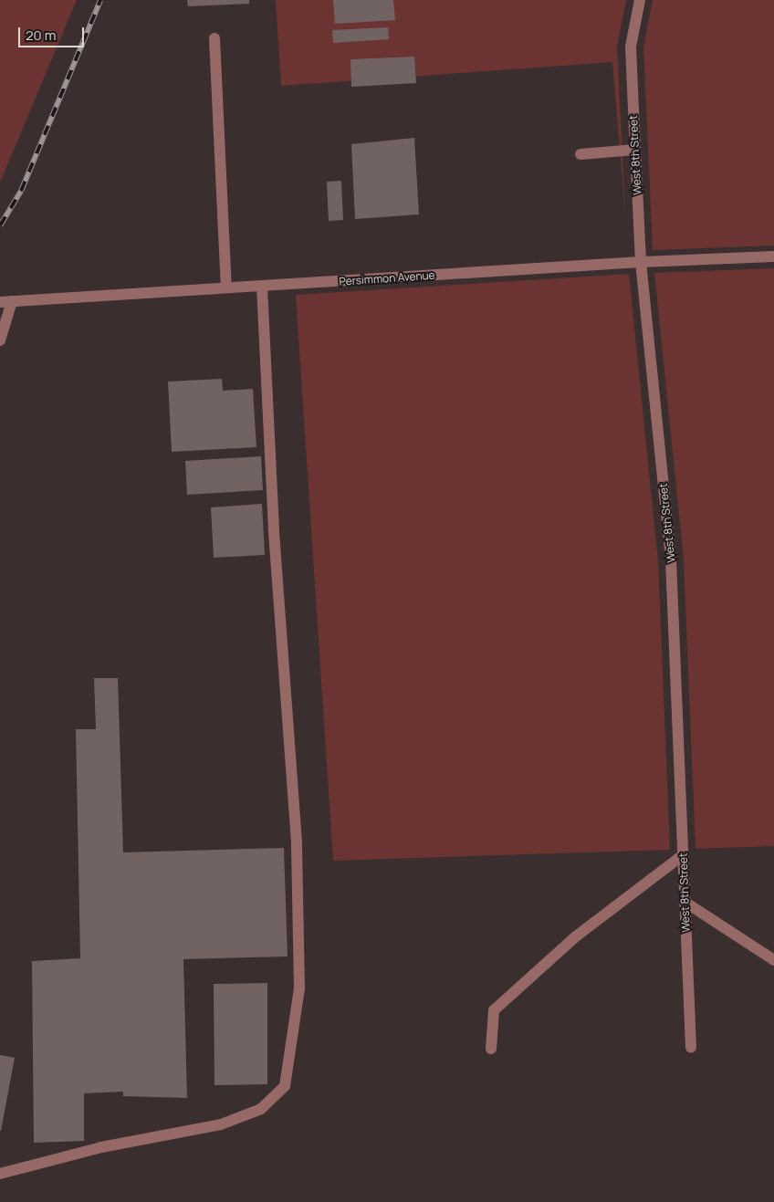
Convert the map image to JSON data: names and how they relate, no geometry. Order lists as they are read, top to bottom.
{
  "streets": {
    "street": ["West 8th Street", "Persimmon Avenue"]
  },
  "crossings": [
    ["West 8th Street", "Persimmon Avenue"]
  ],
  "scale_bar": "20 m"
}
